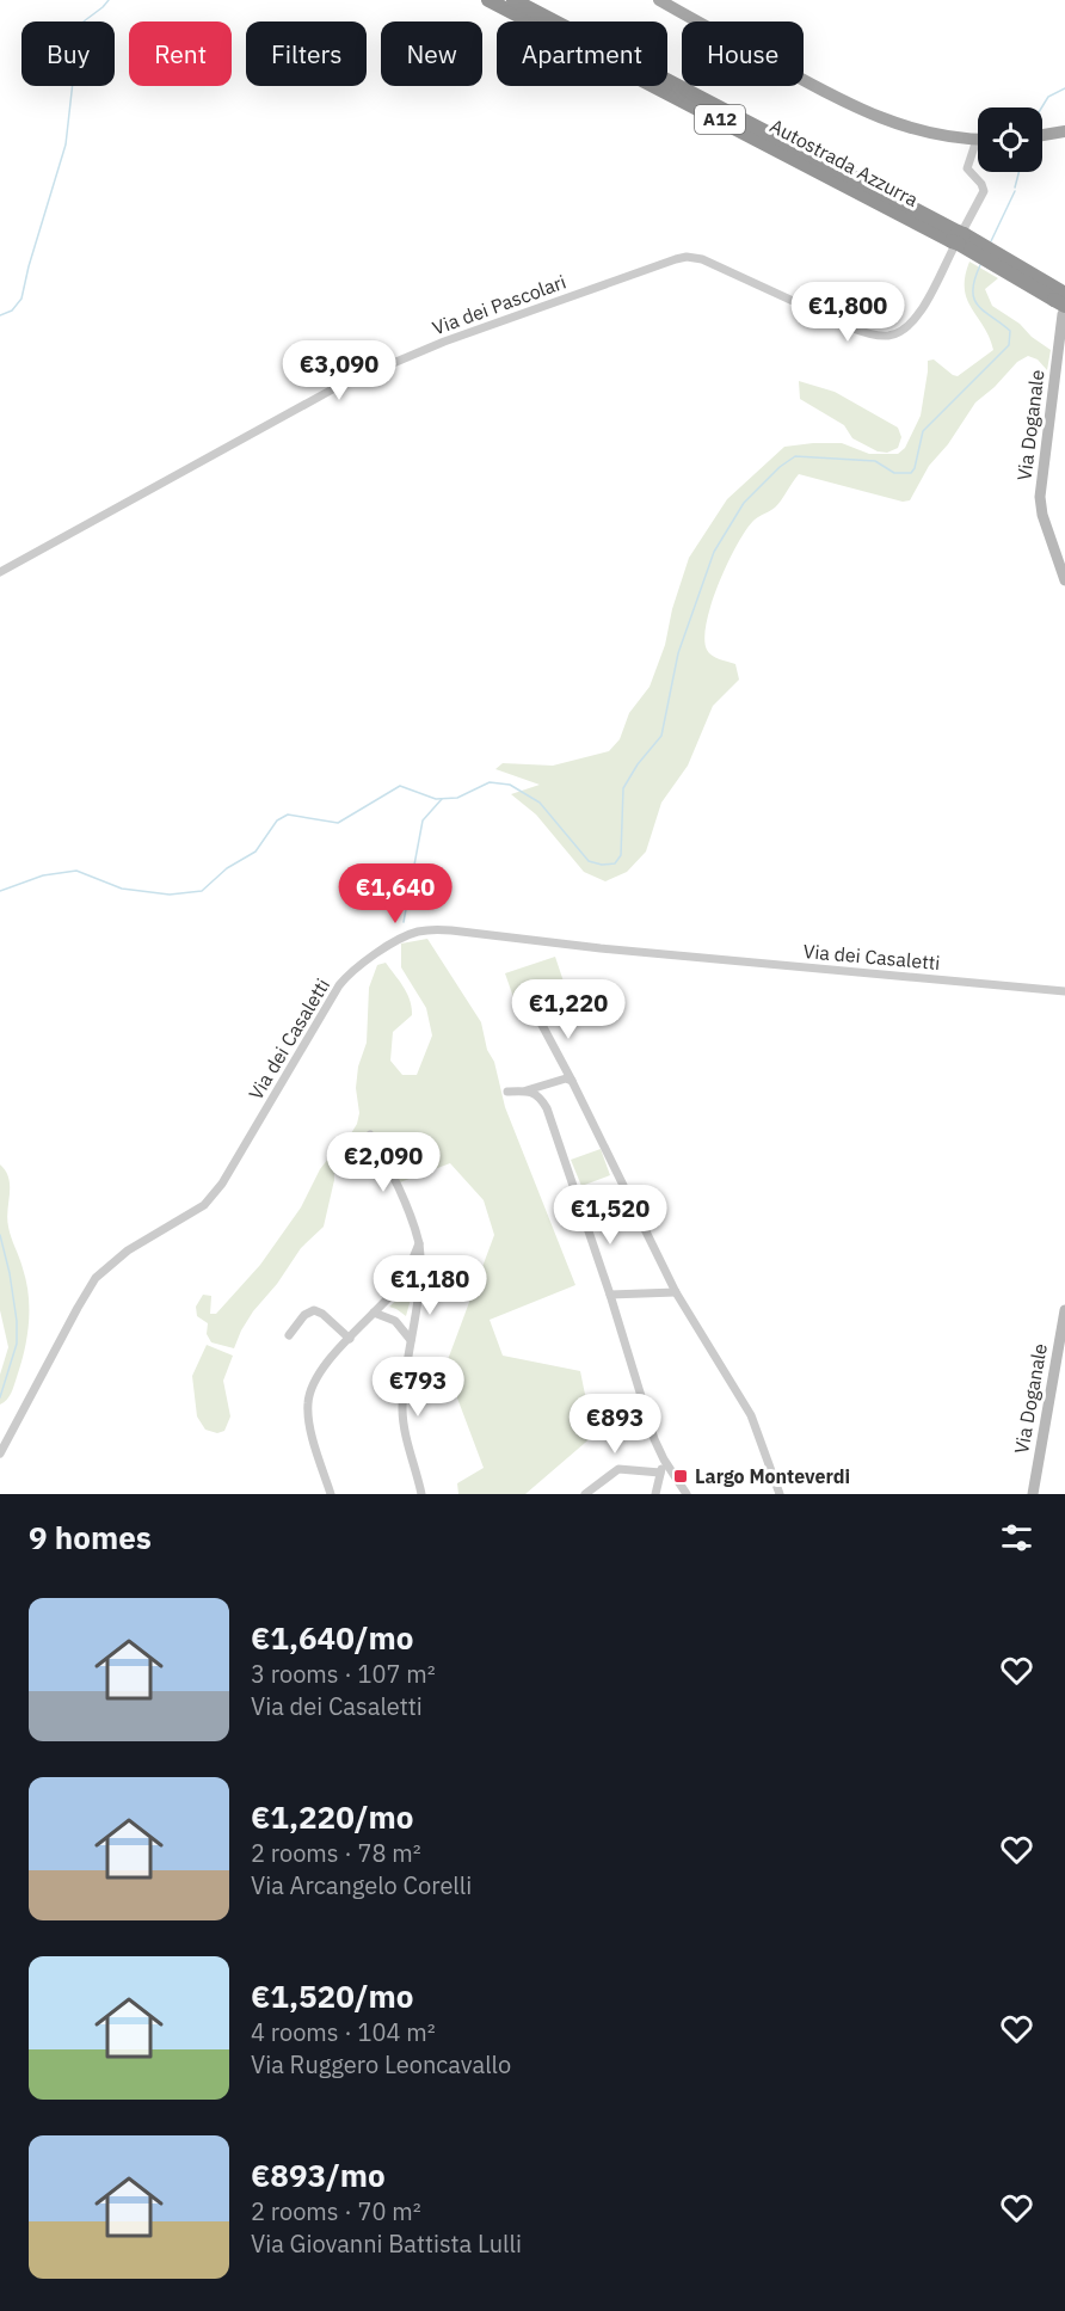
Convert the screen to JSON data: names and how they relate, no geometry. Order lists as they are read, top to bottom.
{
  "streets": {
    "highway": ["A12", "Autostrada Azzurra"],
    "main road": ["Via Doganale"],
    "street": ["Via dei Pascolari", "Via dei Casaletti"]
  },
  "crossings": [
    ["Autostrada Azzurra", "Via dei Pascolari"],
    ["Autostrada Azzurra", "Via Doganale"]
  ],
  "places": {
    "transit": ["Largo Monteverdi"]
  },
  "page": {
    "chip": [
      "Buy",
      "Rent",
      "Filters",
      "New",
      "Apartment",
      "House"
    ],
    "price": [
      "€1,800",
      "€3,090",
      "€1,640",
      "€1,220",
      "€2,090",
      "€1,520",
      "€1,180",
      "€793",
      "€893"
    ],
    "heading": "9 homes",
    "list": [
      {
        "name": "€1,640/mo",
        "note": "3 rooms · 107 m² · Via dei Casaletti"
      },
      {
        "name": "€1,220/mo",
        "note": "2 rooms · 78 m² · Via Arcangelo Corelli"
      },
      {
        "name": "€1,520/mo",
        "note": "4 rooms · 104 m² · Via Ruggero Leoncavallo"
      },
      {
        "name": "€893/mo",
        "note": "2 rooms · 70 m² · Via Giovanni Battista Lulli"
      }
    ]
  }
}
